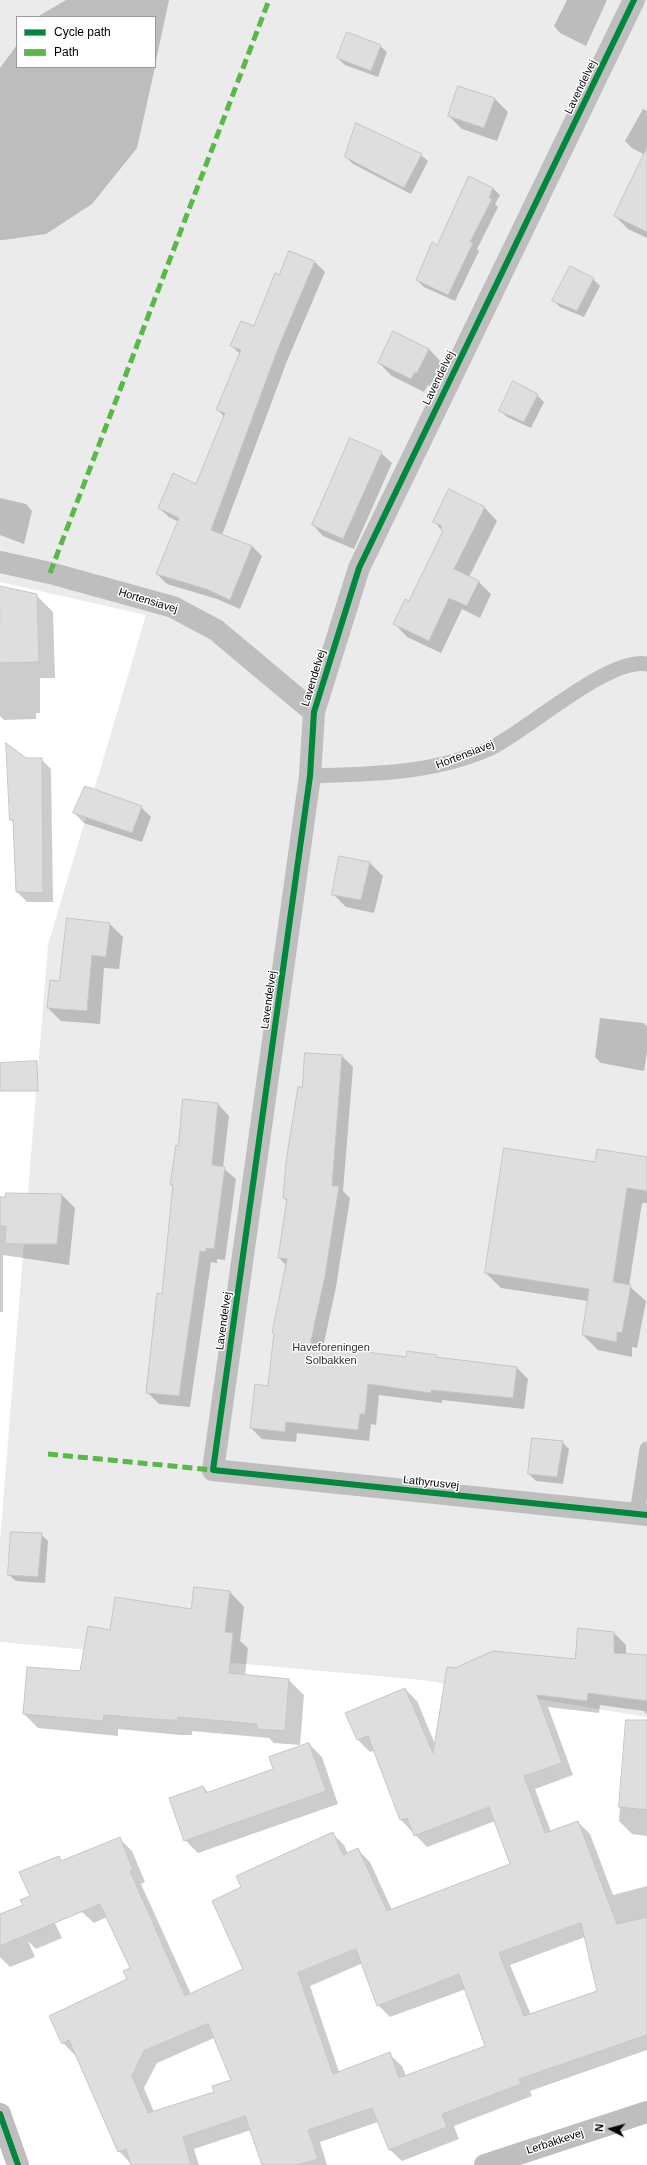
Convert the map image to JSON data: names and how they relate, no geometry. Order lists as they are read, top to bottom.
{
  "streets": {
    "street": [
      "Lavendelvej",
      "Hortensiavej",
      "Lathyrusvej",
      "Lerbakkevej"
    ]
  },
  "crossings": [
    ["Lavendelvej", "Hortensiavej"],
    ["Lavendelvej", "Lathyrusvej"]
  ],
  "parks": ["Haveforeningen Solbakken"],
  "legend": ["Cycle path", "Path"],
  "north": "left"
}
